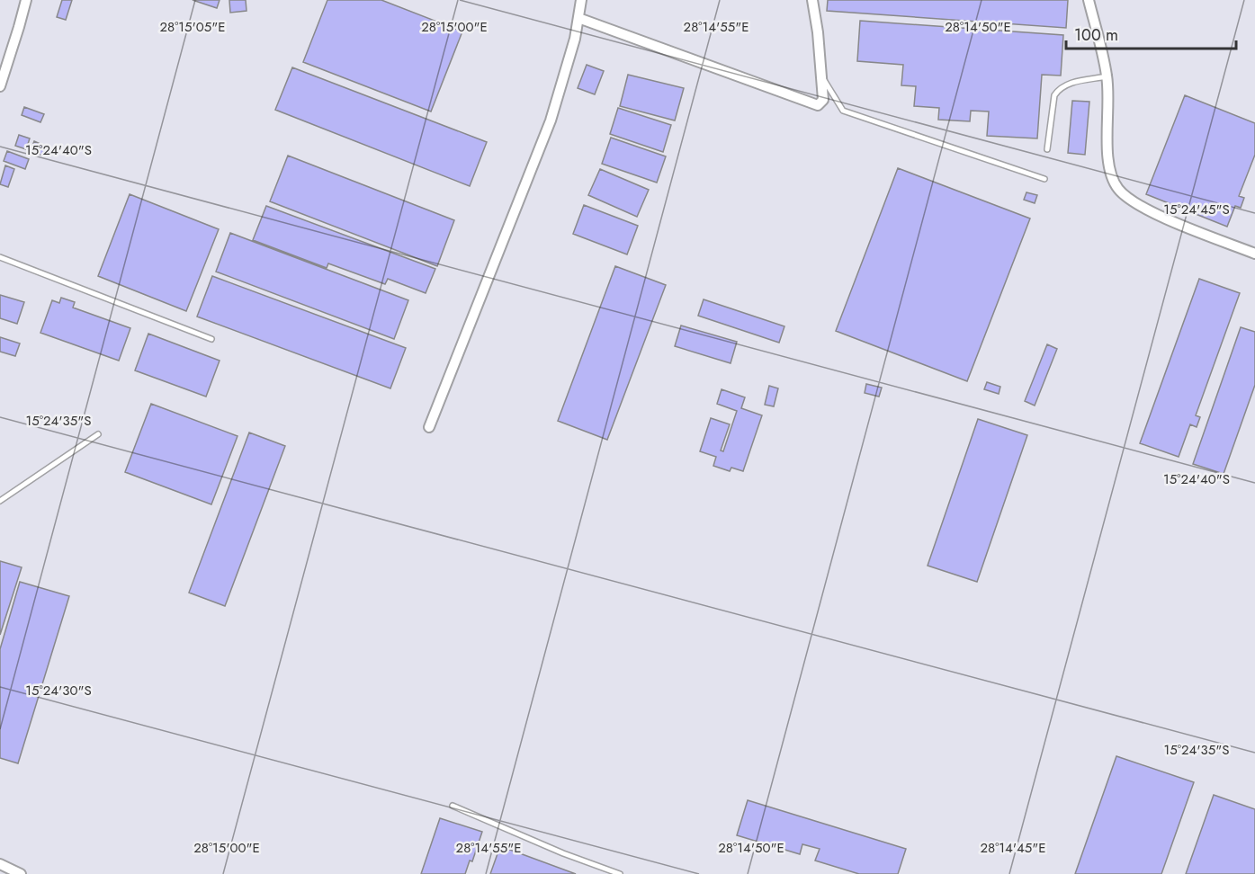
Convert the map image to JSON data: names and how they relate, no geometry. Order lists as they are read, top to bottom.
{
  "scale_bar": "100 m",
  "coordinates": [
    "28°15'00\"E",
    "28°14'55\"E",
    "28°14'50\"E",
    "28°15'05\"E",
    "15°24'40\"S",
    "15°24'45\"S",
    "15°24'35\"S",
    "15°24'30\"S",
    "28°14'45\"E"
  ]
}
